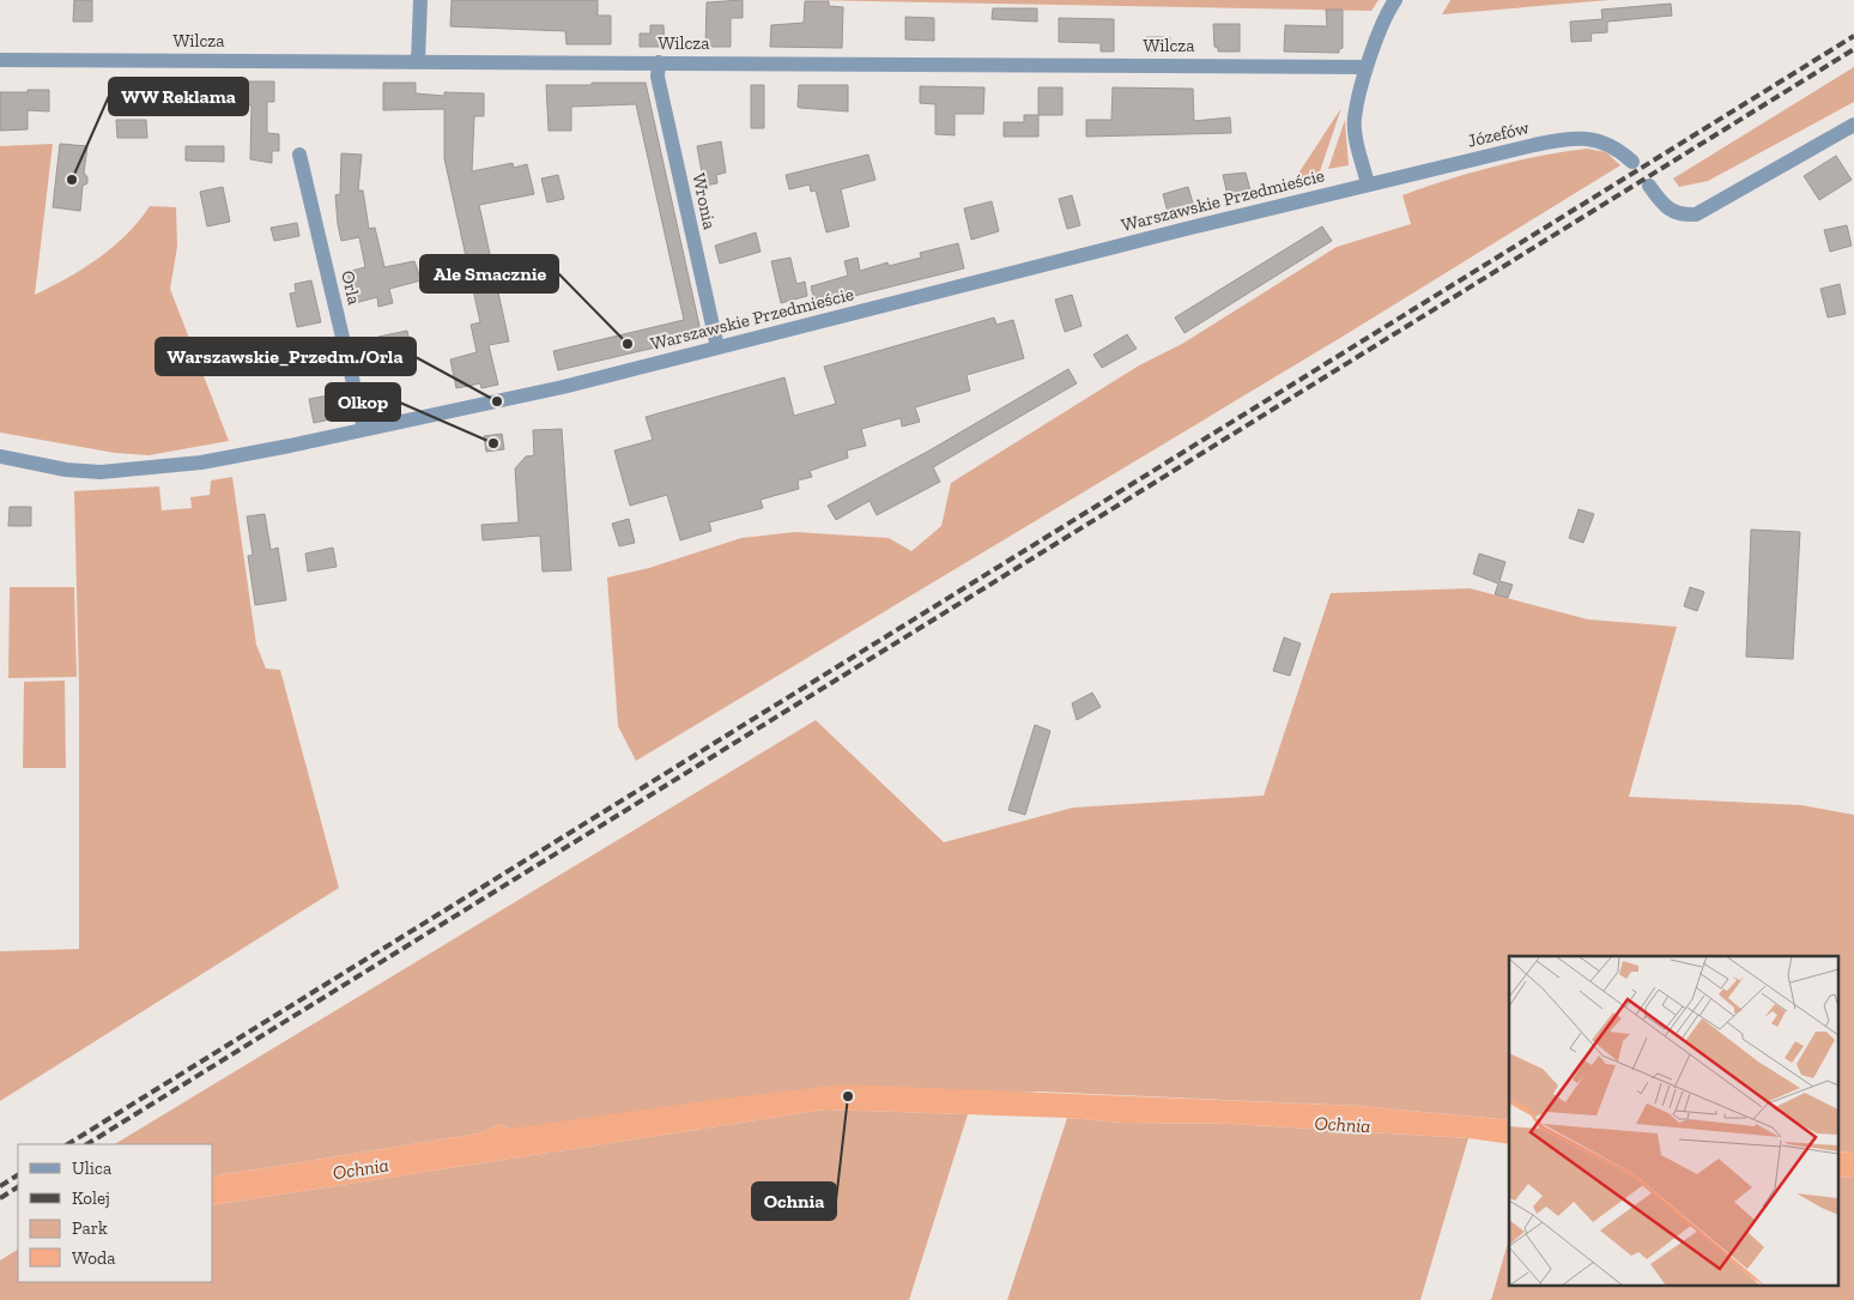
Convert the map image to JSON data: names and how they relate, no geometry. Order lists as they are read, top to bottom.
{
  "streets": {
    "street": [
      "Wilcza",
      "Józefów",
      "Warszawskie Przedmieście",
      "Wronia",
      "Orla"
    ]
  },
  "crossings": [
    ["Wilcza", "Wronia"],
    ["Józefów", "Warszawskie Przedmieście"],
    ["Warszawskie Przedmieście", "Wronia"],
    ["Warszawskie Przedmieście", "Orla"]
  ],
  "water": ["Ochnia"],
  "places": [
    "WW Reklama",
    "Ale Smacznie",
    "Warszawskie_Przedm./Orla",
    "Olkop",
    "Ochnia"
  ],
  "legend": [
    "Ulica",
    "Kolej",
    "Park",
    "Woda"
  ]
}
